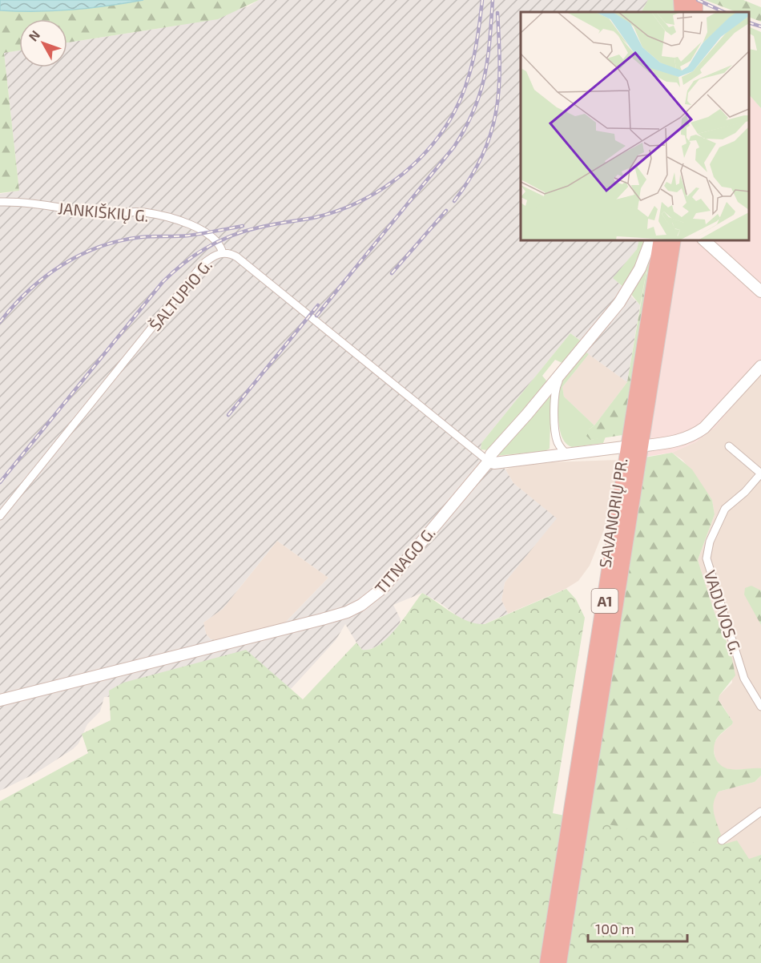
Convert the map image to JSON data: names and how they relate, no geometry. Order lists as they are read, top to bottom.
{
  "streets": {
    "highway": ["SAVANORIŲ PR.", "A1"],
    "street": [
      "JANKIŠKIŲ G.",
      "ŠALTUPIO G.",
      "TITNAGO G.",
      "VADUVOS G."
    ]
  },
  "crossings": [
    ["JANKIŠKIŲ G.", "ŠALTUPIO G."],
    ["ŠALTUPIO G.", "TITNAGO G."]
  ],
  "scale_bar": "100 m",
  "north": "top left"
}
